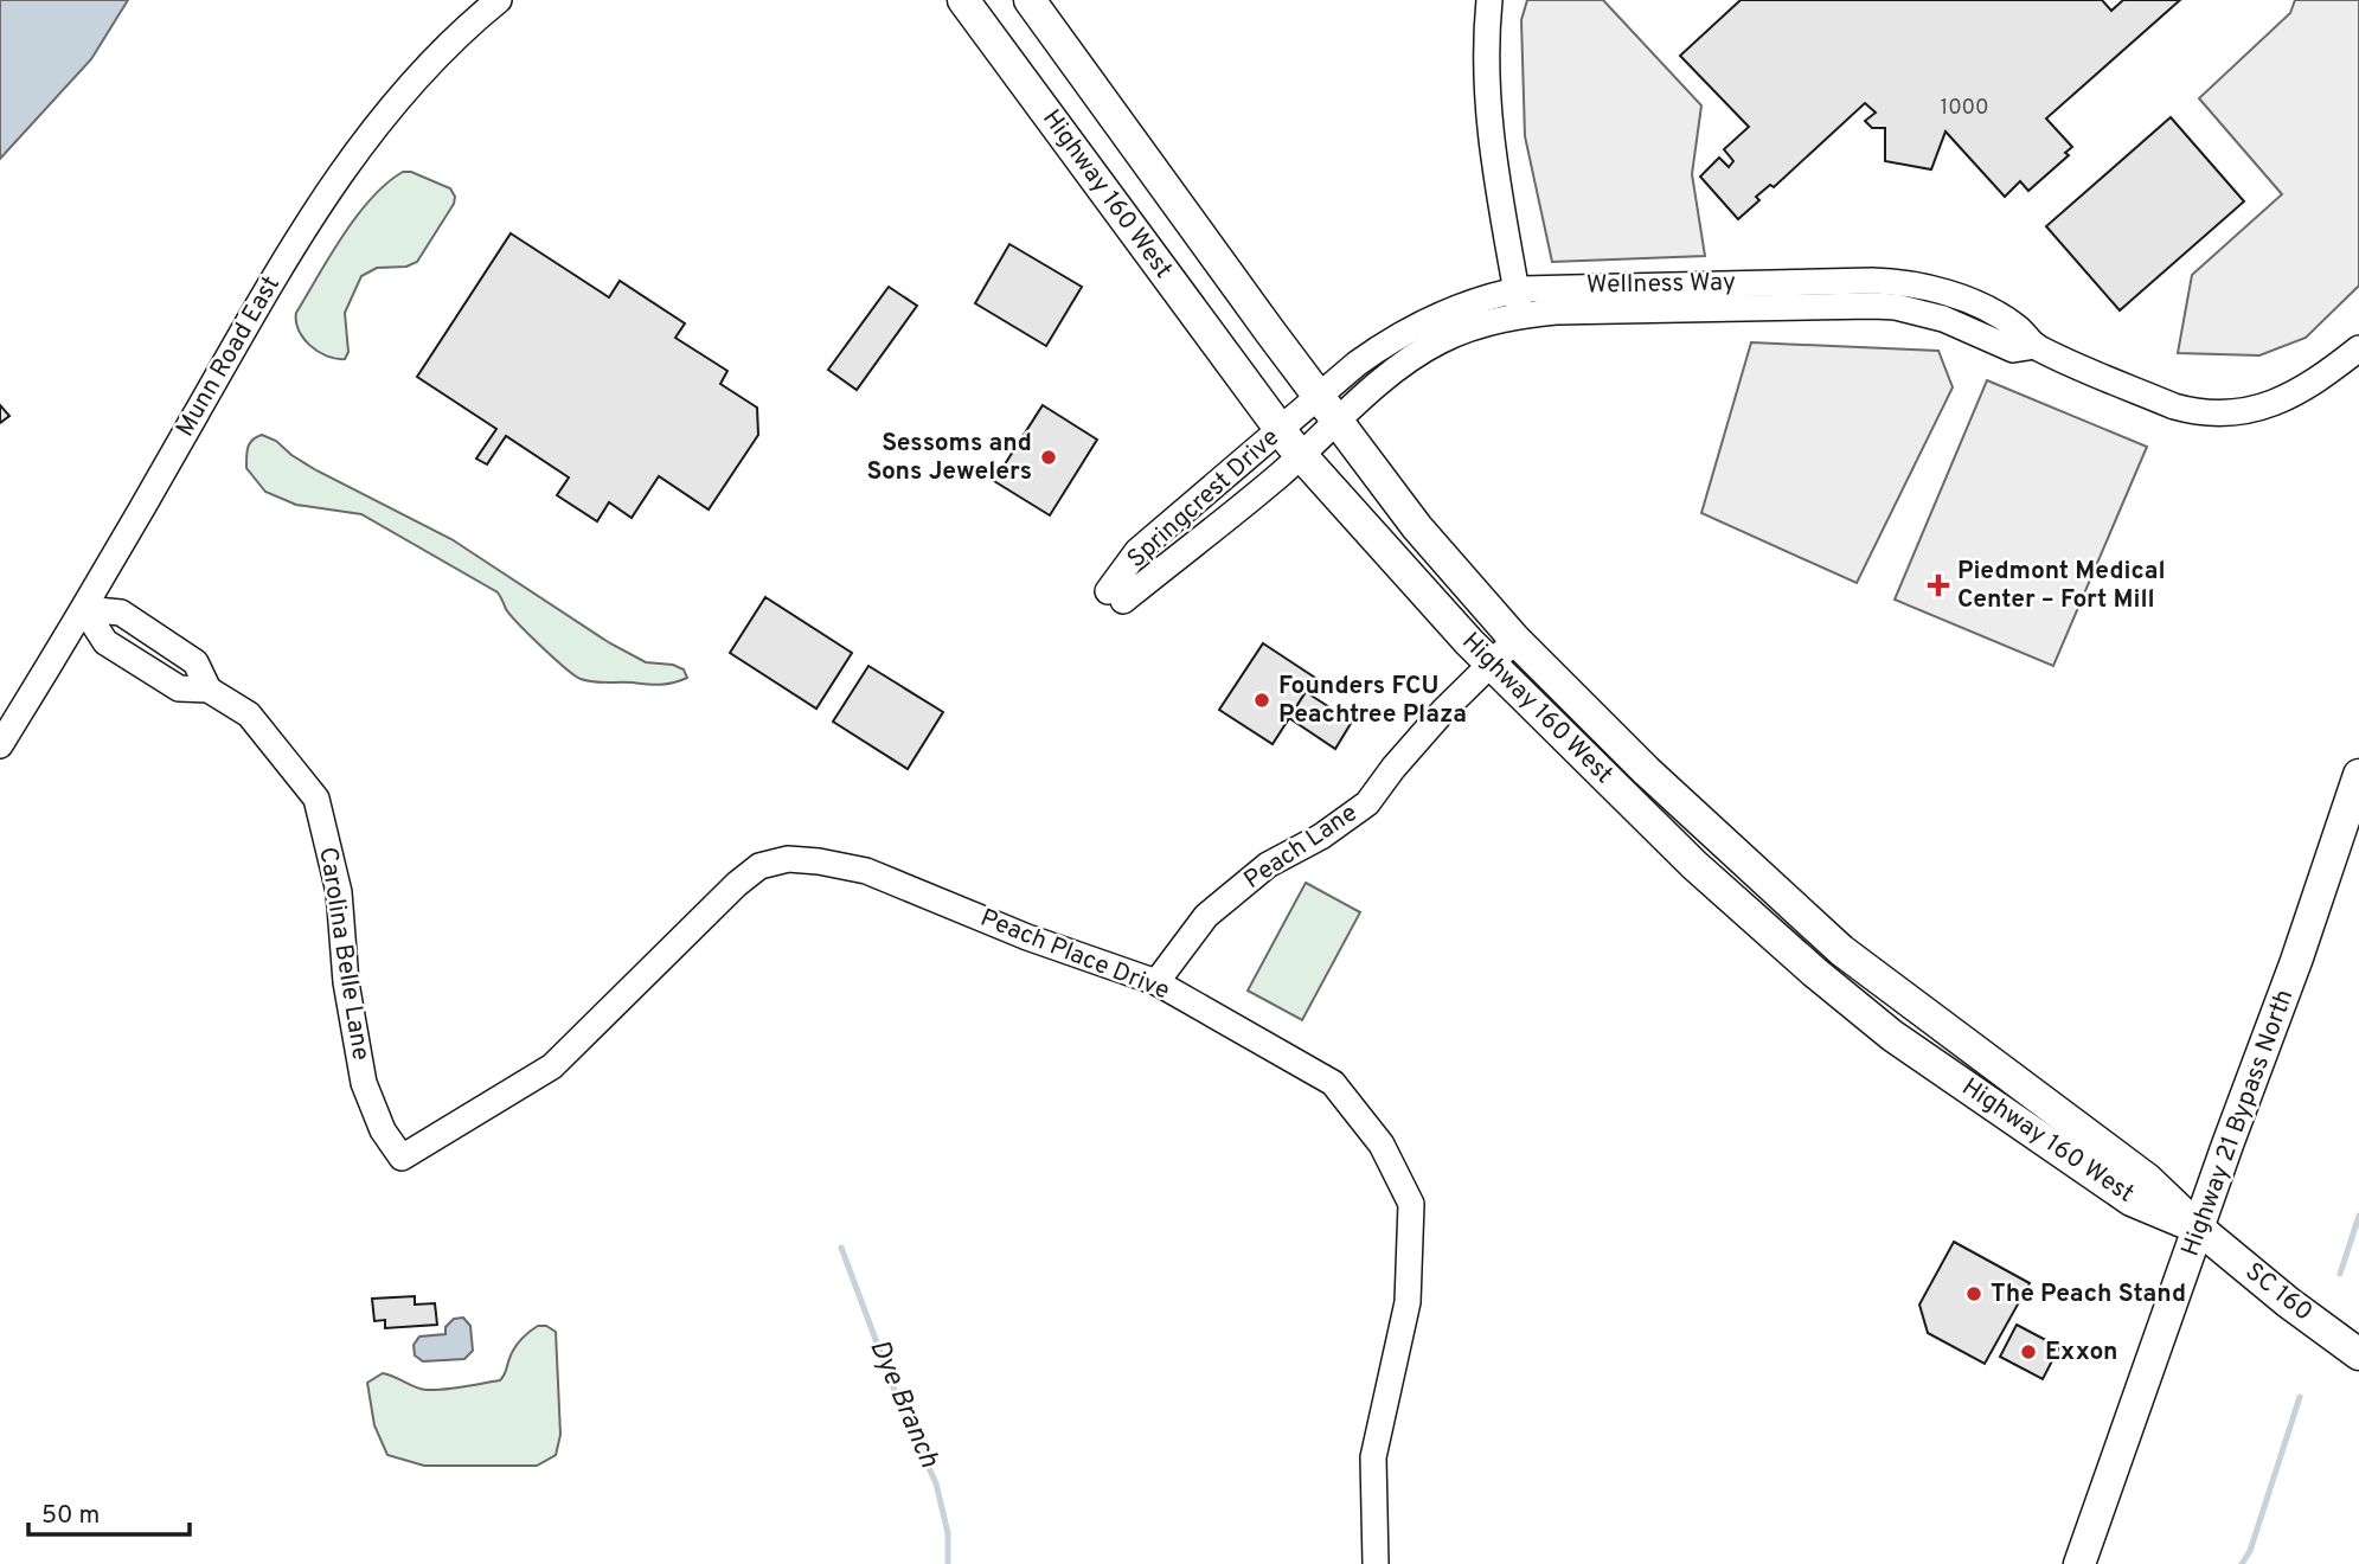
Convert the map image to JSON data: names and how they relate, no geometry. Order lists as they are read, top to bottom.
{
  "streets": {
    "main road": ["Highway 160 West", "Highway 21 Bypass North", "SC 160"],
    "street": [
      "Wellness Way",
      "Munn Road East",
      "Springcrest Drive",
      "Peach Lane",
      "Carolina Belle Lane",
      "Peach Place Drive"
    ]
  },
  "crossings": [
    ["Highway 160 West", "Wellness Way"],
    ["Highway 160 West", "Springcrest Drive"],
    ["Highway 160 West", "Peach Lane"],
    ["Highway 160 West", "Highway 21 Bypass North"],
    ["Highway 160 West", "SC 160"],
    ["Wellness Way", "Springcrest Drive"],
    ["Munn Road East", "Carolina Belle Lane"],
    ["Peach Lane", "Peach Place Drive"],
    ["Carolina Belle Lane", "Peach Place Drive"],
    ["Highway 21 Bypass North", "SC 160"]
  ],
  "water": ["Dye Branch"],
  "places": {
    "other": [
      "Sessoms and Sons Jewelers",
      "Founders FCU Peachtree Plaza",
      "The Peach Stand",
      "Exxon"
    ],
    "health": ["Piedmont Medical Center – Fort Mill"]
  },
  "house_numbers": ["1000"],
  "scale_bar": "50 m"
}
